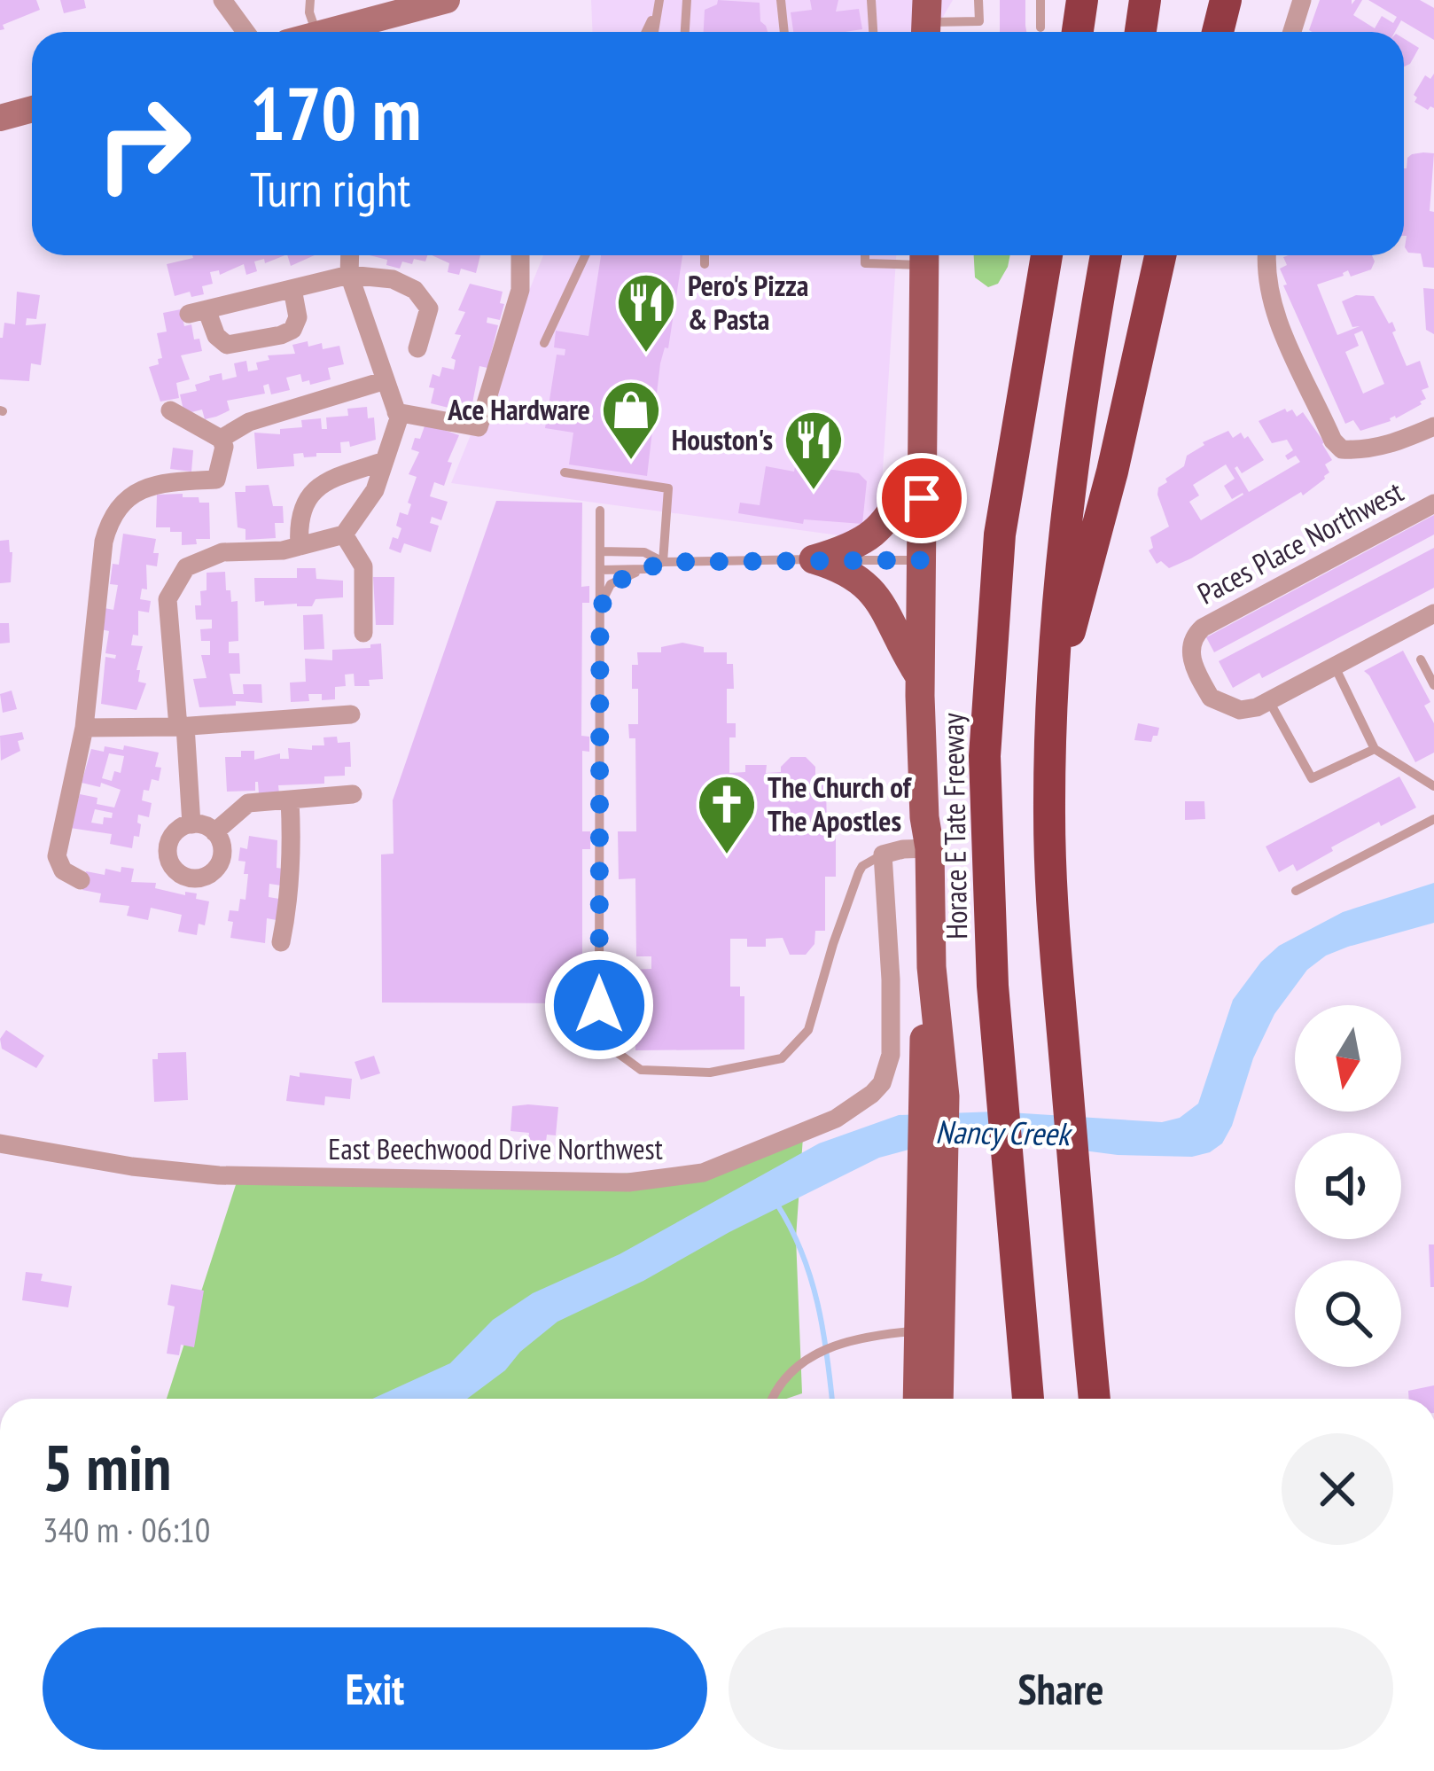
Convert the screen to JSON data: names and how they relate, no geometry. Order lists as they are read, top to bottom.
{
  "streets": {
    "highway": ["Horace E Tate Freeway"],
    "street": ["Paces Place Northwest", "East Beechwood Drive Northwest"]
  },
  "water": ["Nancy Creek"],
  "places": {
    "restaurant": ["Pero's Pizza & Pasta", "Houston's"],
    "shop": ["Ace Hardware"],
    "church": ["The Church of The Apostles"]
  },
  "north": "bottom",
  "page": {
    "turn": ["170 m", "Turn right"],
    "heading": ["5 min", "340 m · 06:10"],
    "buttons": ["Exit", "Share"]
  }
}
